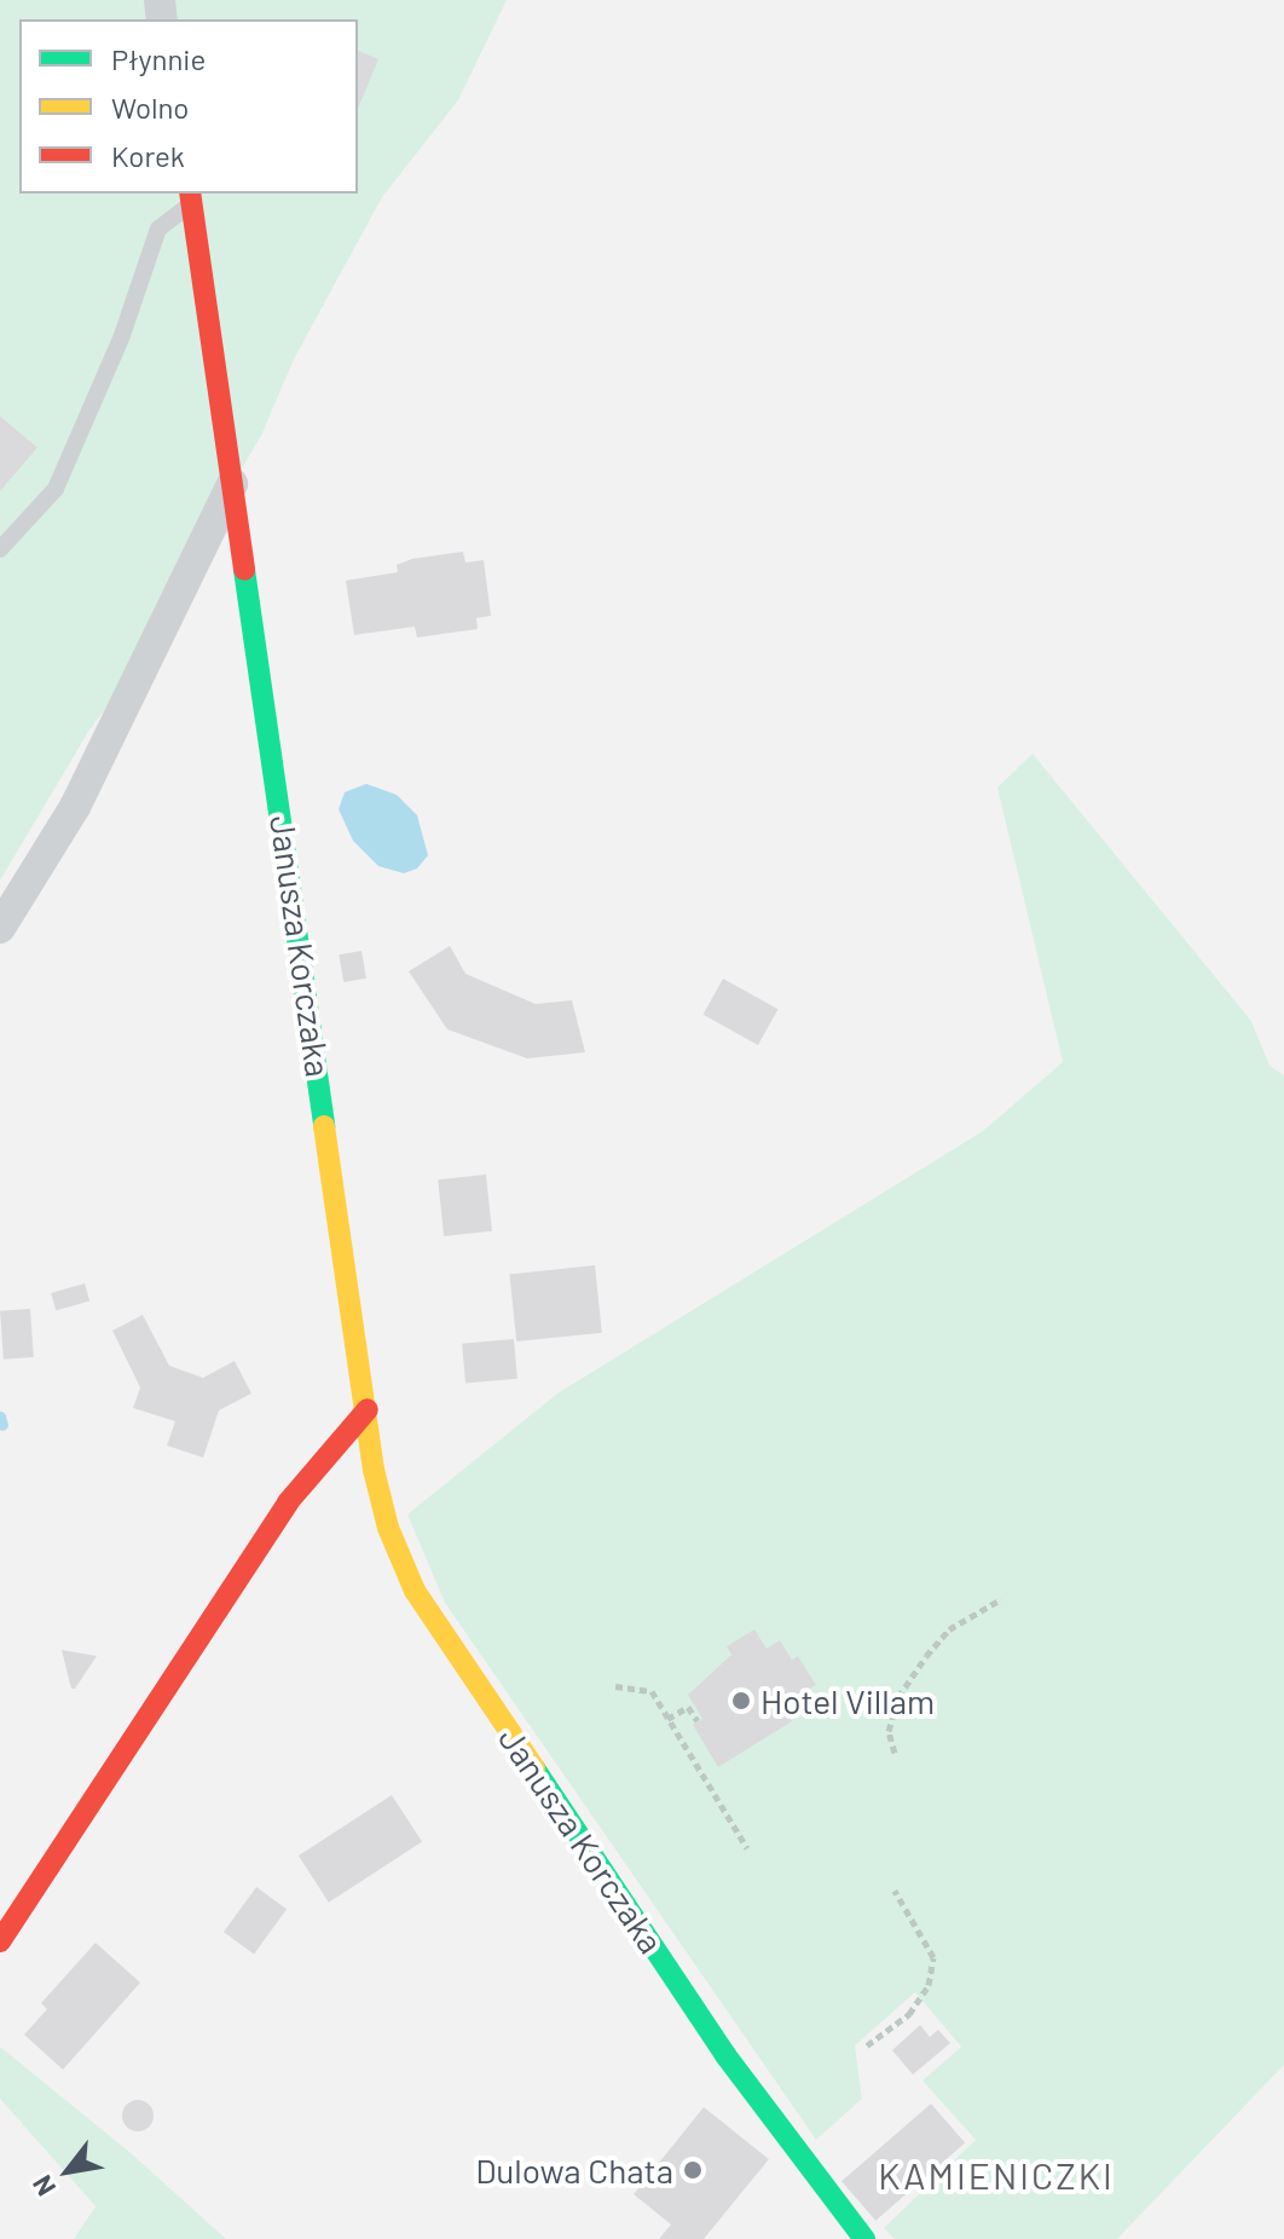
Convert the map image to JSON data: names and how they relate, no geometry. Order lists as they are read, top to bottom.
{
  "streets": {
    "street": ["Janusza Korczaka"]
  },
  "districts": ["KAMIENICZKI"],
  "places": ["Hotel Villam", "Dulowa Chata"],
  "legend": ["Płynnie", "Wolno", "Korek"],
  "north": "bottom left"
}
